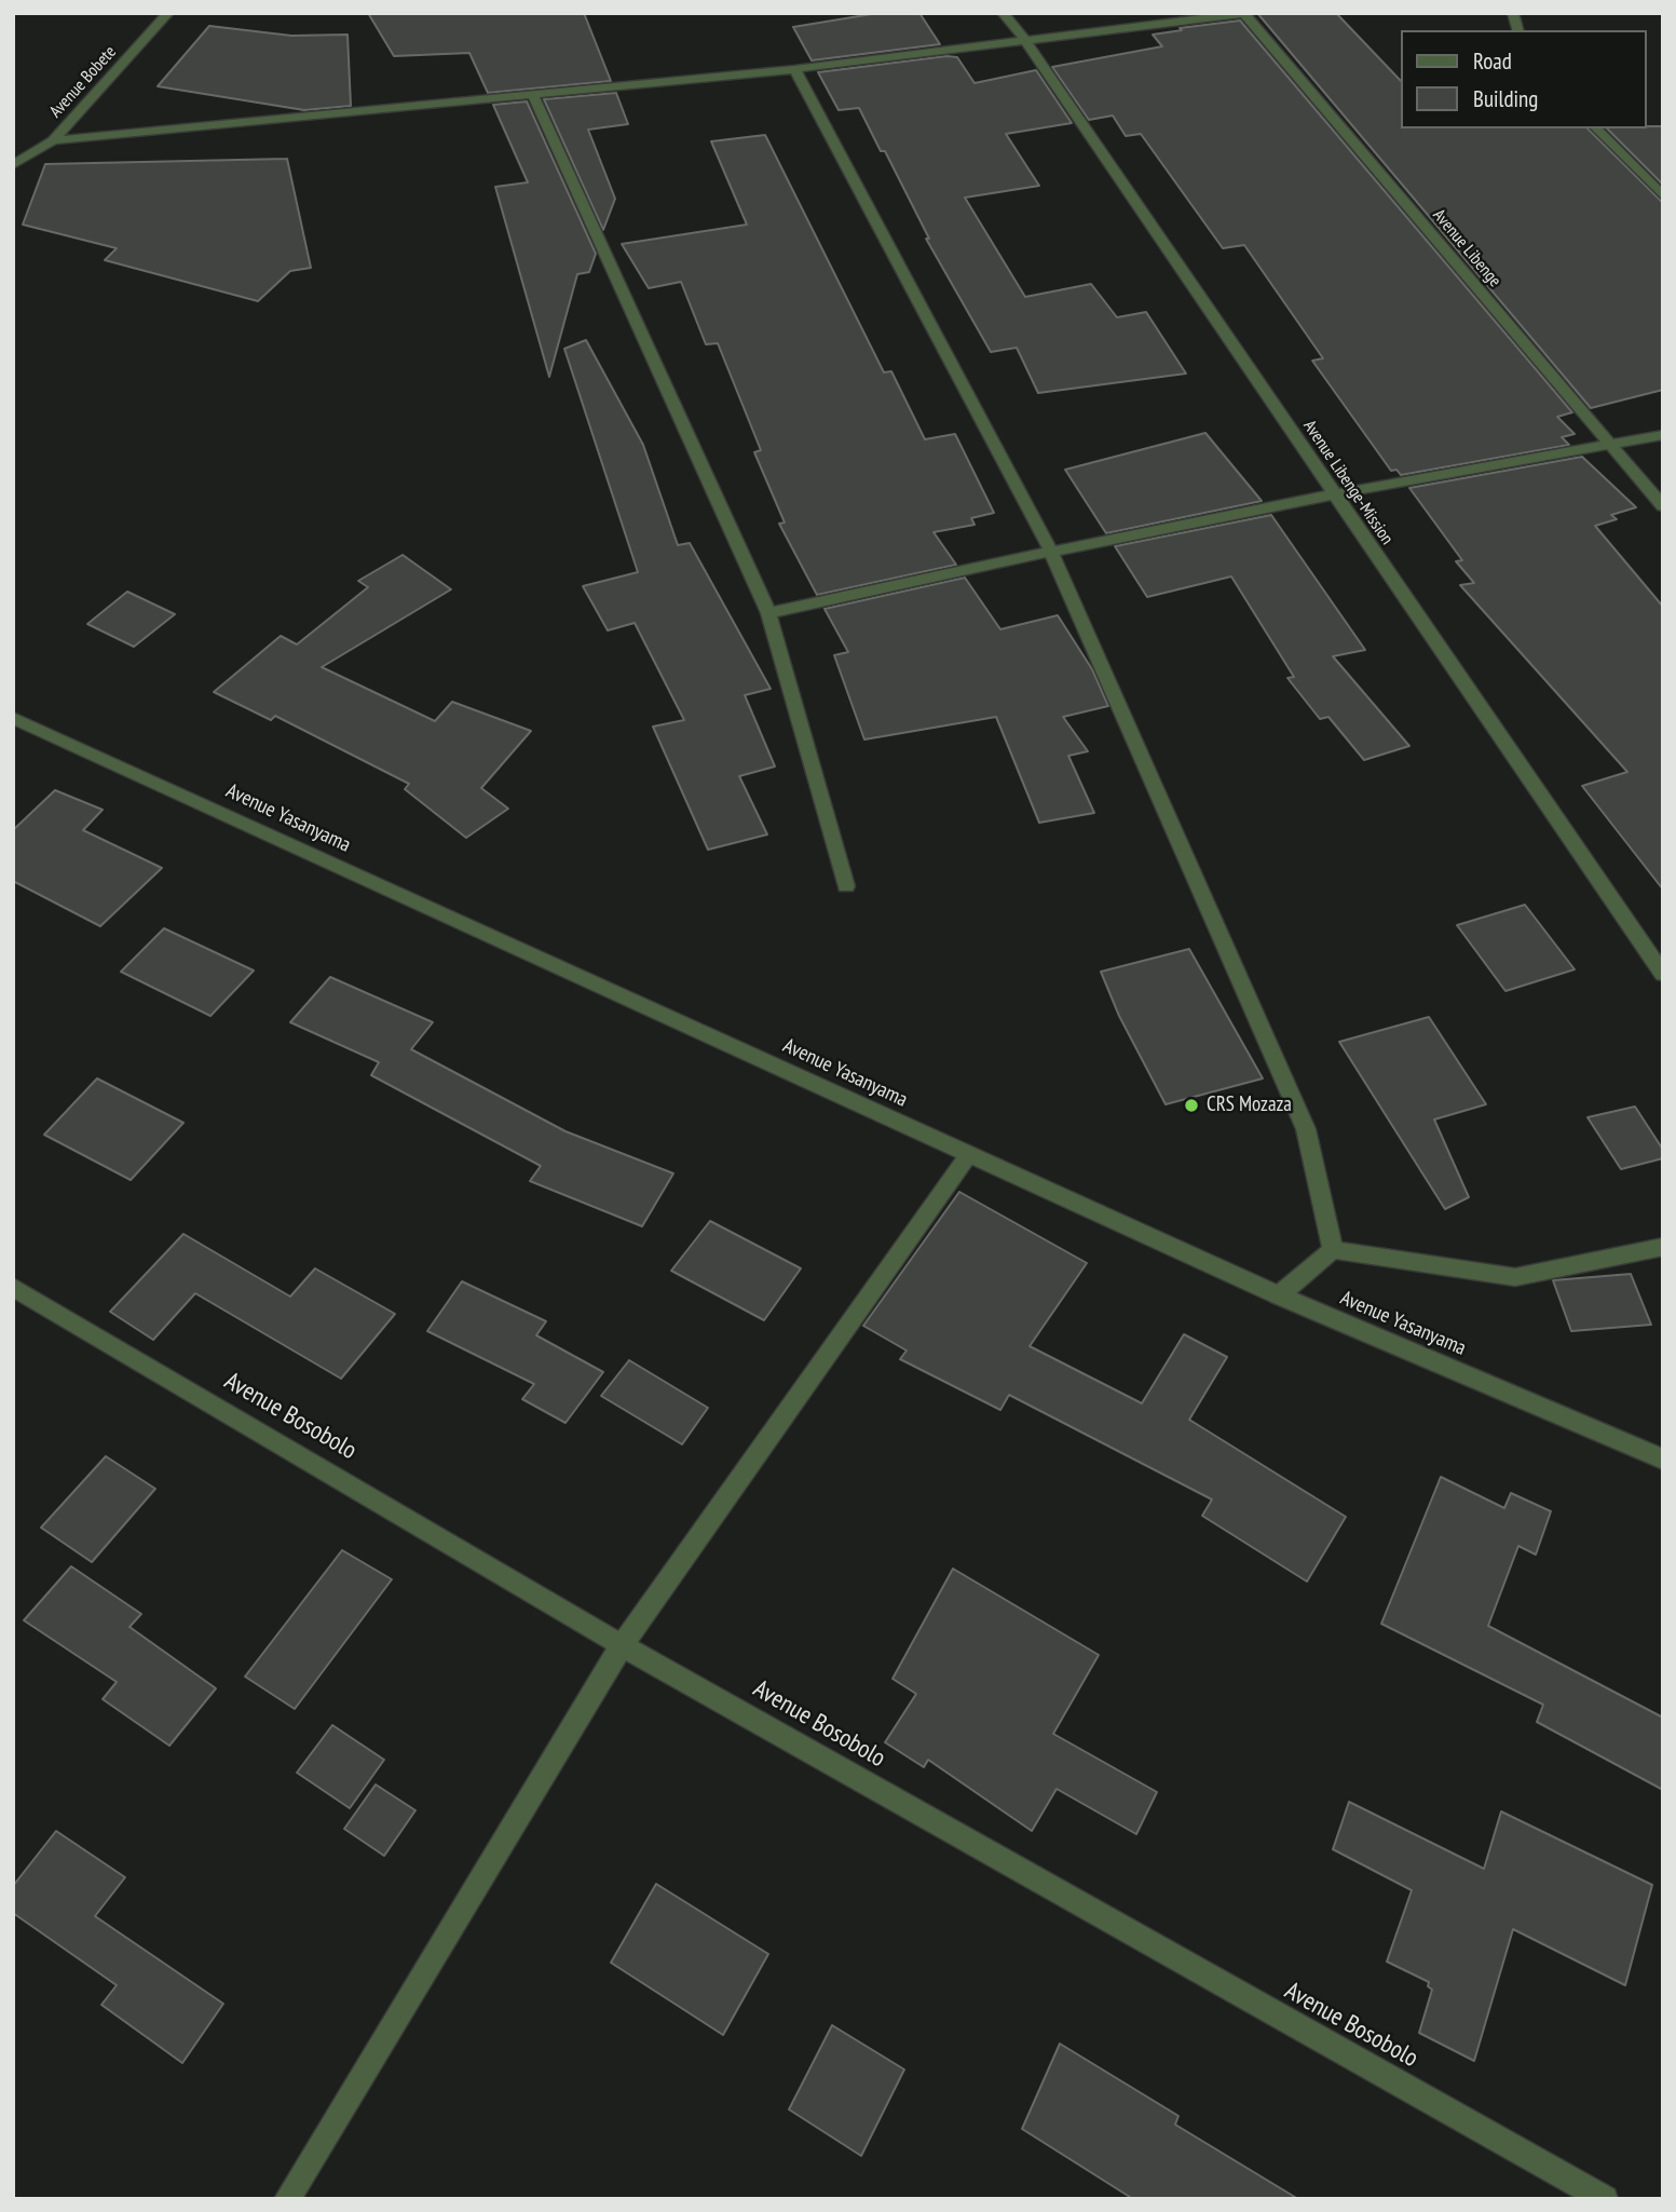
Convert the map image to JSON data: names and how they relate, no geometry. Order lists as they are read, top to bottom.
{
  "streets": {
    "street": [
      "Avenue Bobete",
      "Avenue Libenge",
      "Avenue Libenge-Mission",
      "Avenue Yasanyama",
      "Avenue Bosobolo"
    ]
  },
  "places": ["CRS Mozaza"],
  "legend": ["Road", "Building"]
}
